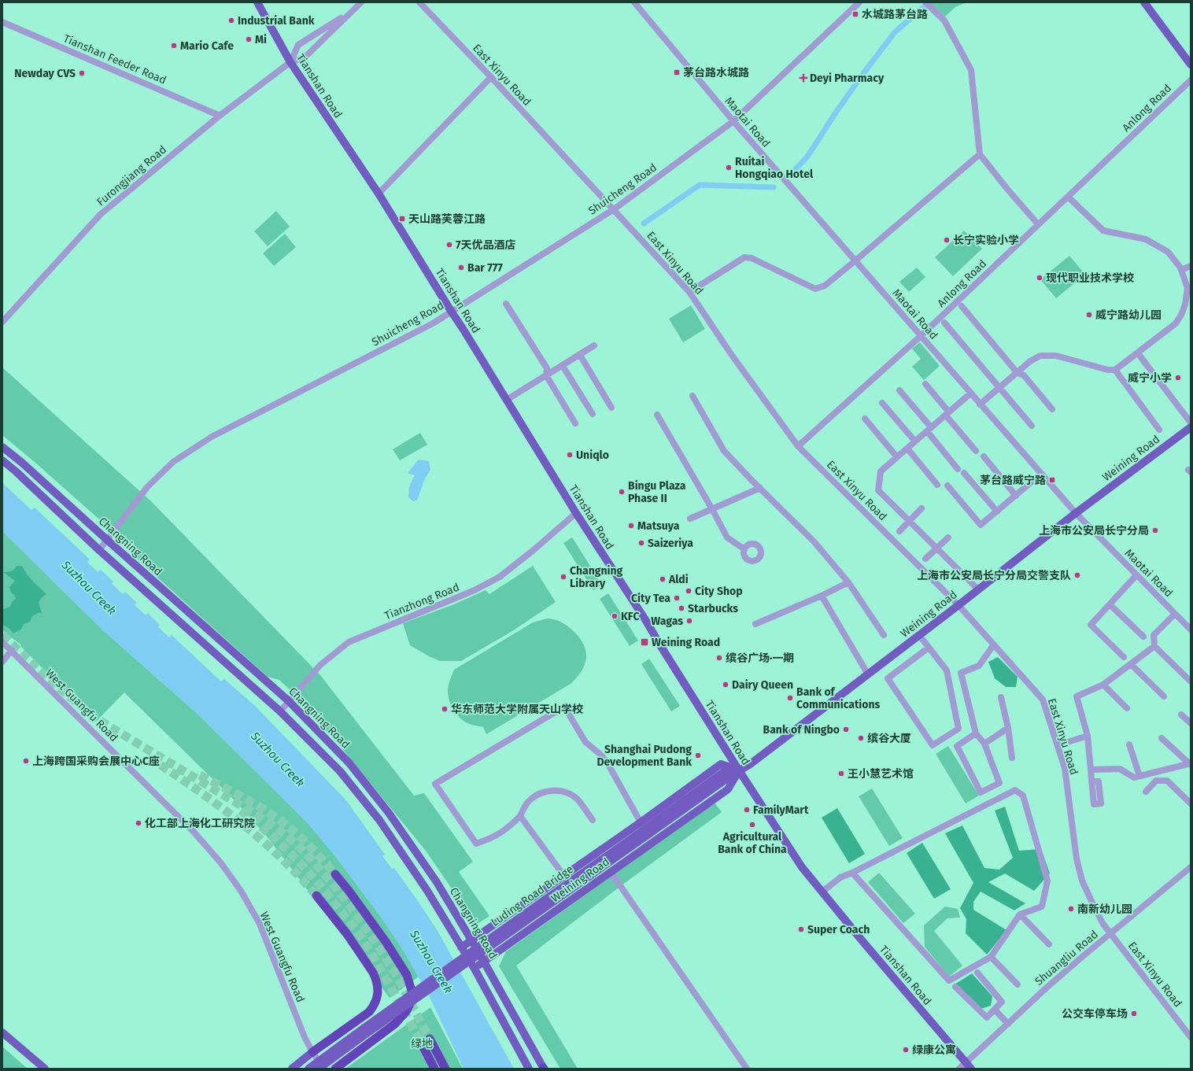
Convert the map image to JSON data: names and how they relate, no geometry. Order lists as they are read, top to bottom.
{
  "streets": {
    "main road": [
      "Tianshan Road",
      "Weining Road",
      "Changning Road",
      "Luding Road Bridge"
    ],
    "street": [
      "Tianshan Feeder Road",
      "East Xinyu Road",
      "Anlong Road",
      "Maotai Road",
      "Furongjiang Road",
      "Shuicheng Road",
      "Tianzhong Road",
      "West Guangfu Road",
      "Shuangliu Road"
    ]
  },
  "crossings": [
    ["Tianshan Feeder Road", "Furongjiang Road"],
    ["East Xinyu Road", "Anlong Road"],
    ["East Xinyu Road", "Shuicheng Road"],
    ["East Xinyu Road", "Weining Road"],
    ["East Xinyu Road", "Shuangliu Road"],
    ["Tianshan Road", "Furongjiang Road"],
    ["Tianshan Road", "Shuicheng Road"],
    ["Tianshan Road", "Weining Road"],
    ["Tianshan Road", "Tianzhong Road"],
    ["Tianshan Road", "Shuangliu Road"],
    ["Anlong Road", "Maotai Road"],
    ["Maotai Road", "Shuicheng Road"],
    ["Maotai Road", "Weining Road"],
    ["Shuicheng Road", "Changning Road"],
    ["Weining Road", "Changning Road"],
    ["Weining Road", "Luding Road Bridge"],
    ["Changning Road", "Tianzhong Road"]
  ],
  "water": ["Suzhou Creek"],
  "parks": ["绿地"],
  "places": {
    "transit": [
      "水城路茅台路",
      "茅台路水城路",
      "天山路芙蓉江路",
      "茅台路威宁路",
      "Weining Road"
    ],
    "other": [
      "Industrial Bank",
      "Mi",
      "Mario Cafe",
      "Newday CVS",
      "Ruitai Hongqiao Hotel",
      "长宁实验小学",
      "7天优品酒店",
      "Bar 777",
      "现代职业技术学校",
      "威宁路幼儿园",
      "威宁小学",
      "Uniqlo",
      "Bingu Plaza Phase II",
      "Matsuya",
      "上海市公安局长宁分局",
      "Saizeriya",
      "上海市公安局长宁分局交警支队",
      "Changning Library",
      "Aldi",
      "City Shop",
      "City Tea",
      "Starbucks",
      "KFC",
      "Wagas",
      "缤谷广场·一期",
      "Dairy Queen",
      "Bank of Communications",
      "华东师范大学附属天山学校",
      "Bank of Ningbo",
      "缤谷大厦",
      "Shanghai Pudong Development Bank",
      "上海跨国采购会展中心C座",
      "王小慧艺术馆",
      "FamilyMart",
      "化工部上海化工研究院",
      "Agricultural Bank of China",
      "南新幼儿园",
      "Super Coach",
      "公交车停车场",
      "绿康公寓"
    ],
    "health": ["Deyi Pharmacy"]
  }
}
